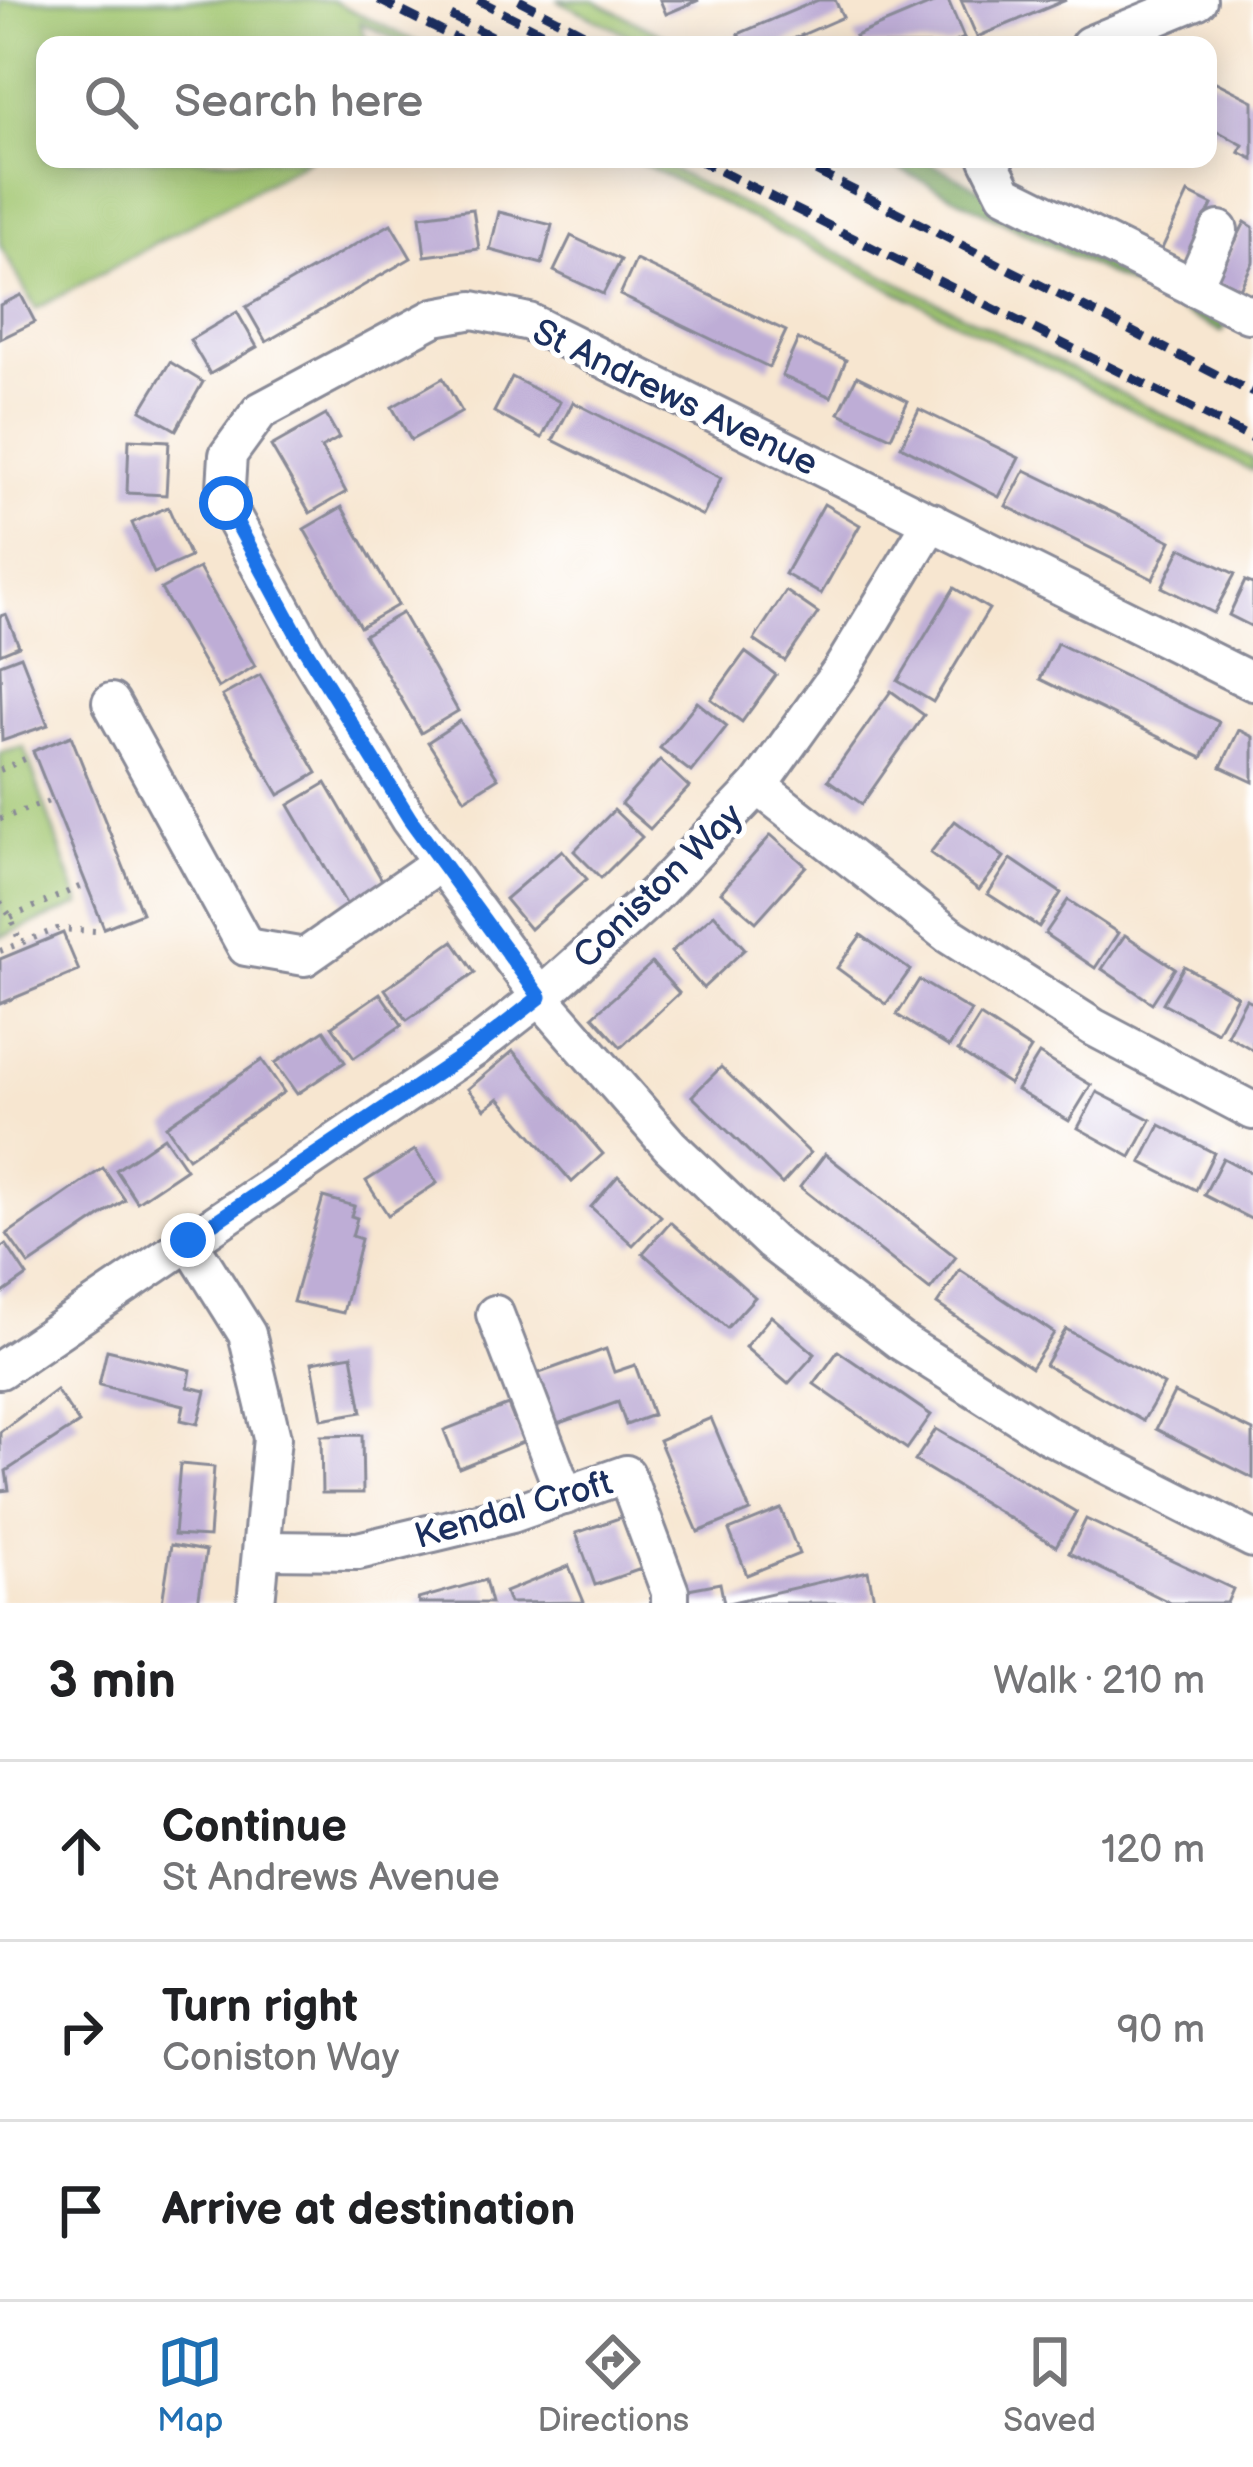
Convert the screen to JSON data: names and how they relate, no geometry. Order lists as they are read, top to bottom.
{
  "streets": {
    "street": ["St Andrews Avenue", "Coniston Way", "Kendal Croft"]
  },
  "crossings": [
    ["St Andrews Avenue", "Coniston Way"]
  ],
  "page": {
    "search": "Search here",
    "heading": ["3 min", "Walk · 210 m"],
    "list": [
      ["Continue", "St Andrews Avenue", "120 m"],
      ["Turn right", "Coniston Way", "90 m"],
      "Arrive at destination"
    ],
    "nav": ["Map", "Directions", "Saved"]
  }
}
